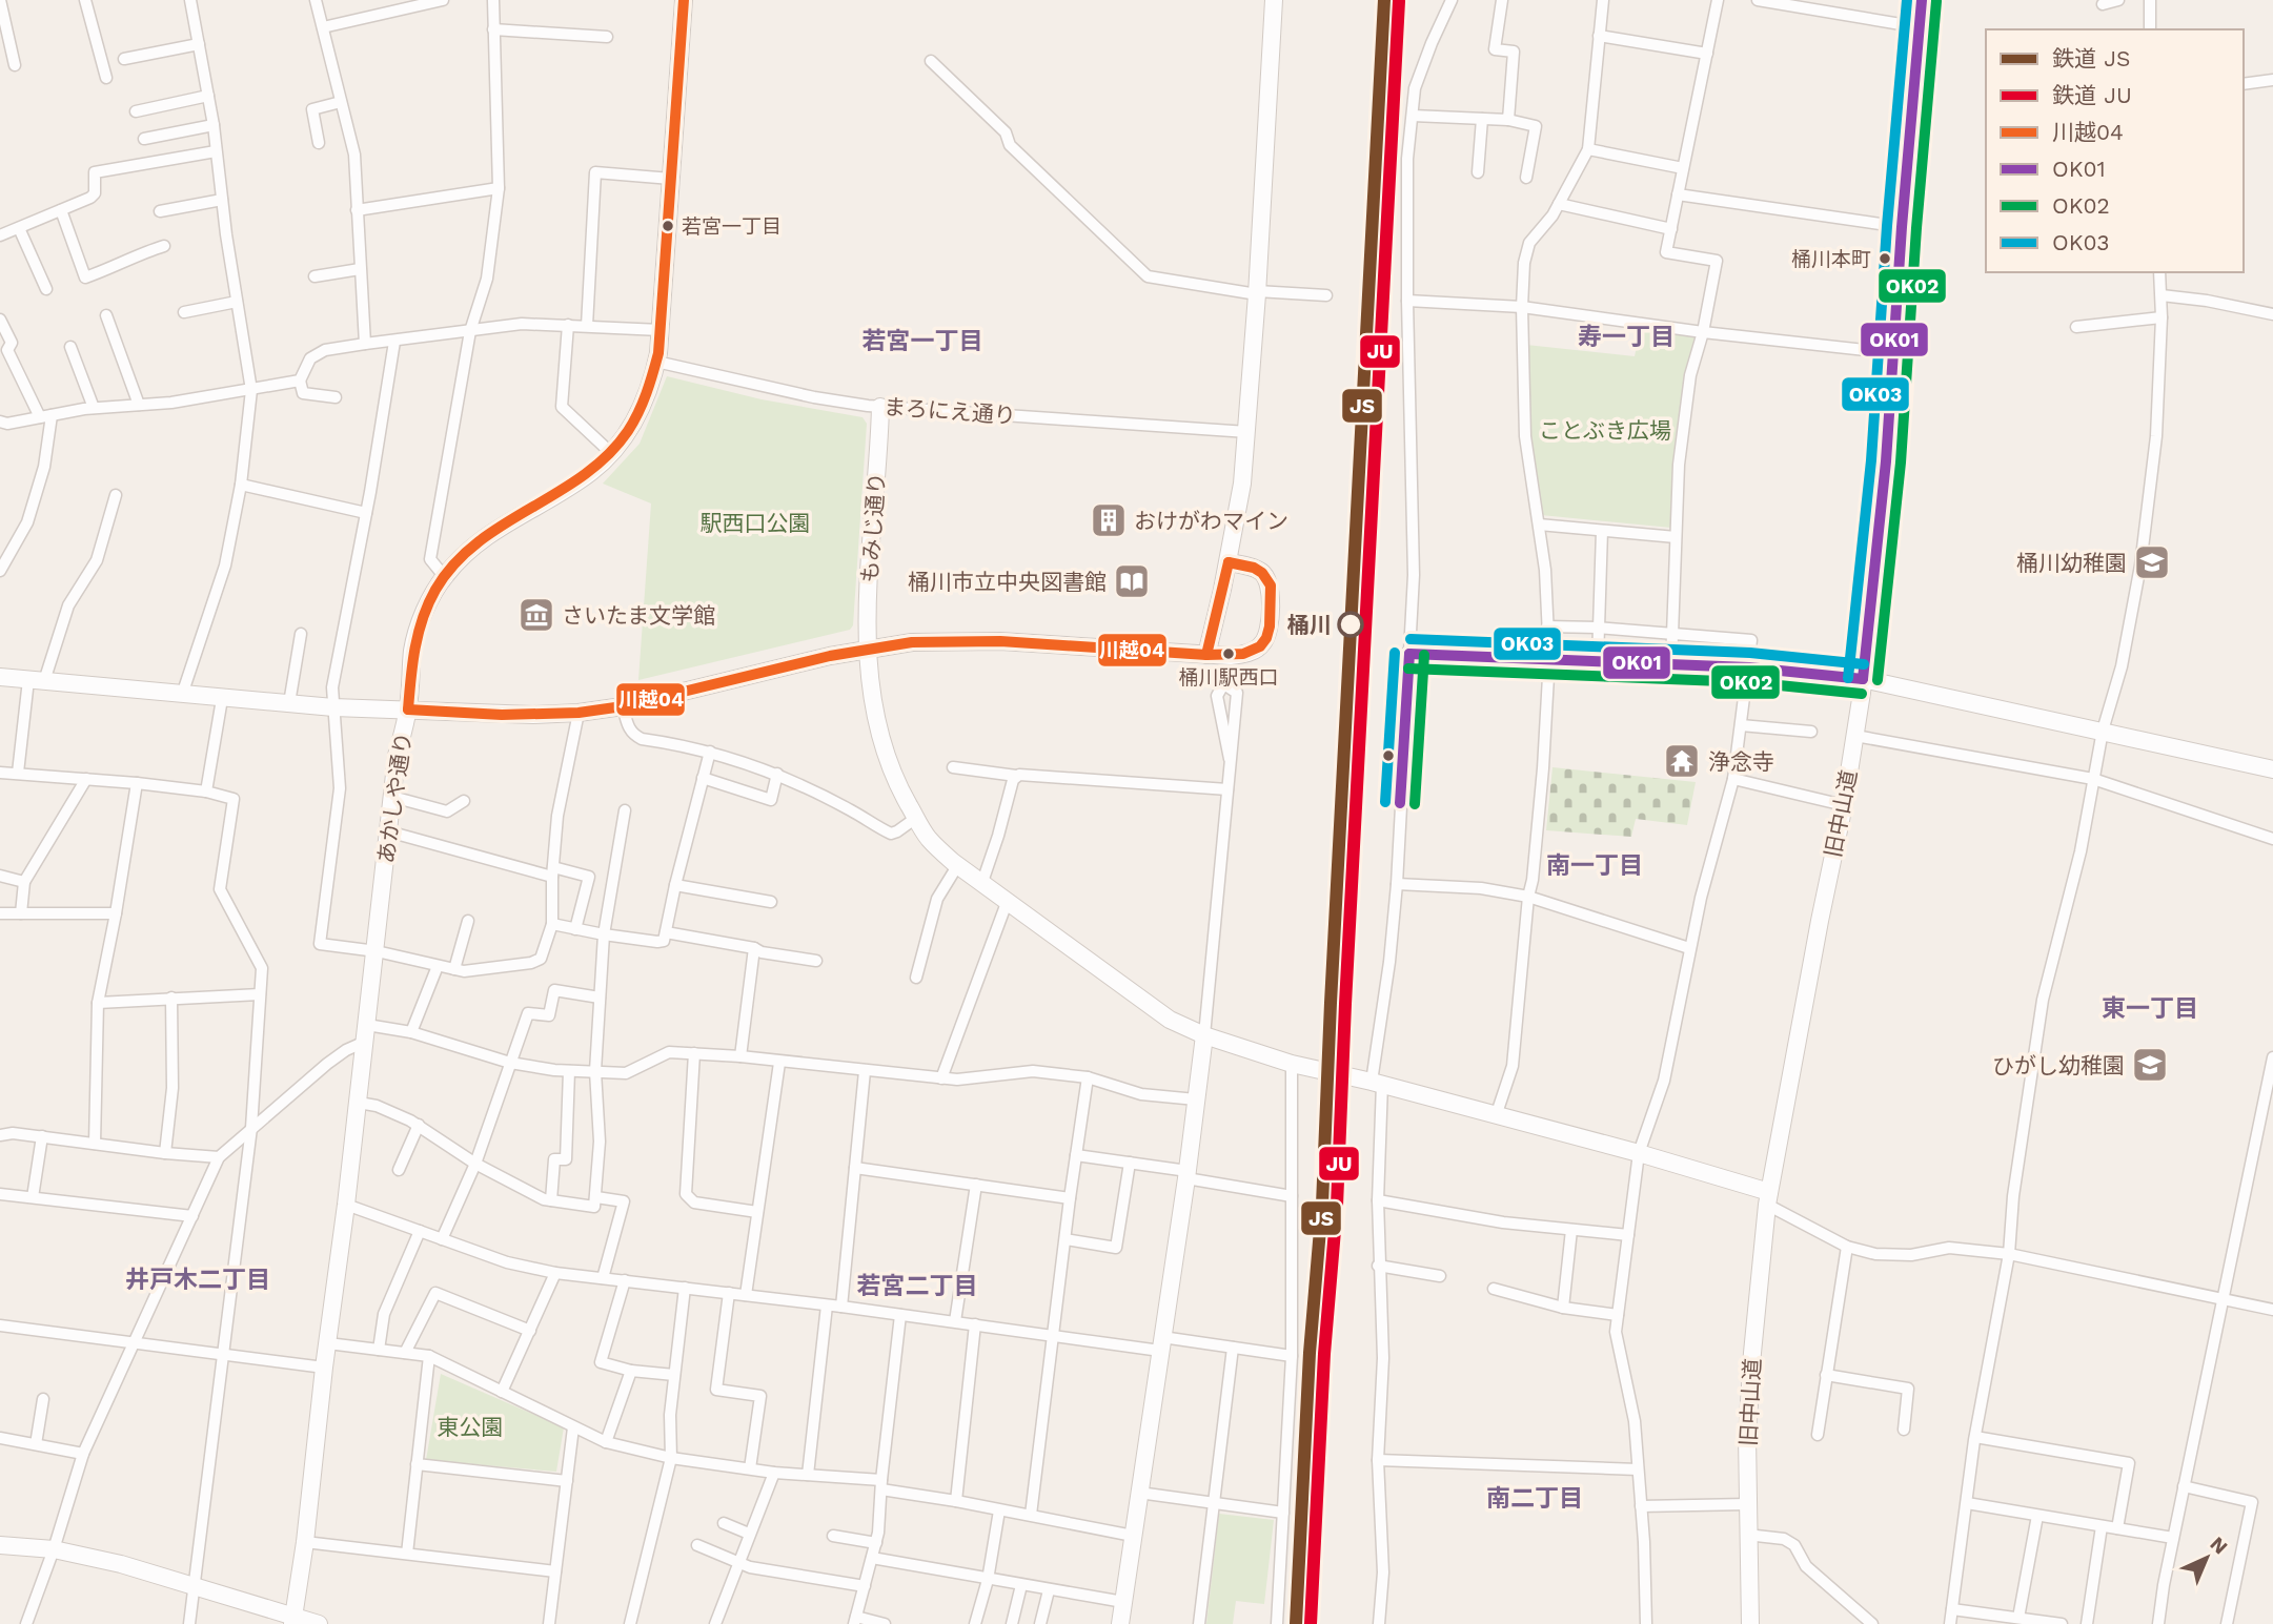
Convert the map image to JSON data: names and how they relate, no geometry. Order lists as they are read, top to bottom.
{
  "streets": {
    "street": [
      "まろにえ通り",
      "もみじ通り",
      "あかしや通り",
      "旧中山道"
    ]
  },
  "crossings": [
    ["まろにえ通り", "もみじ通り"],
    ["まろにえ通り", "あかしや通り"],
    ["もみじ通り", "旧中山道"]
  ],
  "districts": [
    "寿一丁目",
    "若宮一丁目",
    "南一丁目",
    "東一丁目",
    "井戸木二丁目",
    "若宮二丁目",
    "南二丁目"
  ],
  "parks": ["ことぶき広場", "駅西口公園", "東公園"],
  "places": {
    "other": [
      "若宮一丁目",
      "桶川本町",
      "桶川",
      "桶川駅西口"
    ],
    "building": ["おけがわマイン"],
    "school or university": ["桶川幼稚園", "ひがし幼稚園"],
    "library": ["桶川市立中央図書館"],
    "museum": ["さいたま文学館"],
    "temple": ["浄念寺"]
  },
  "lines": [
    "rail line JS",
    "transit line 川越04",
    "transit line OK01",
    "transit line OK03",
    "rail line JU",
    "transit line OK02"
  ],
  "legend": [
    "鉄道 JS",
    "鉄道 JU",
    "川越04",
    "OK01",
    "OK02",
    "OK03"
  ],
  "north": "top right"
}
